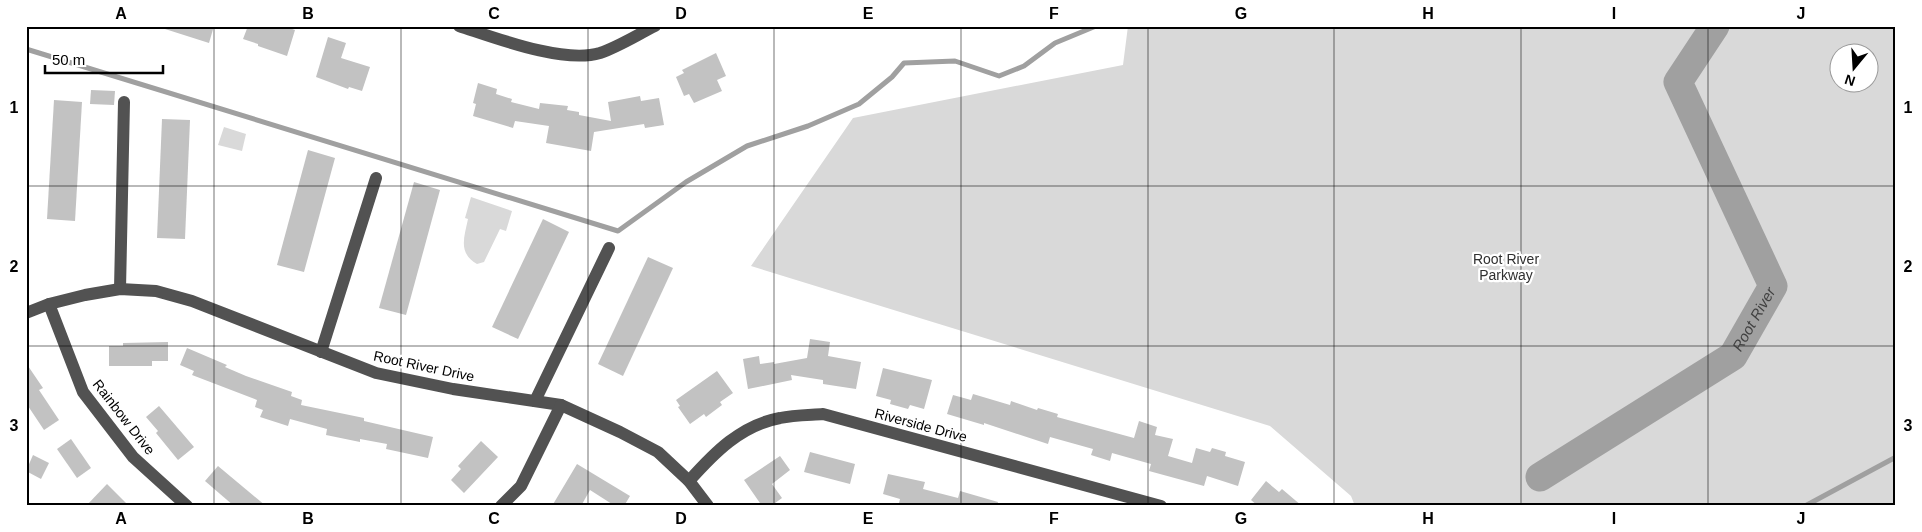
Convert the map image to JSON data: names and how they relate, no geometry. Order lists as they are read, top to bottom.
{
  "streets": {
    "street": ["Root River Drive", "Rainbow Drive", "Riverside Drive"]
  },
  "crossings": [
    ["Root River Drive", "Rainbow Drive"],
    ["Root River Drive", "Riverside Drive"]
  ],
  "water": ["Root River"],
  "parks": ["Root River Parkway"],
  "scale_bar": "50 m",
  "north": "bottom",
  "grid": {
    "columns": [
      "A",
      "B",
      "C",
      "D",
      "E",
      "F",
      "G",
      "H",
      "I",
      "J"
    ],
    "rows": ["1", "2", "3"]
  }
}
